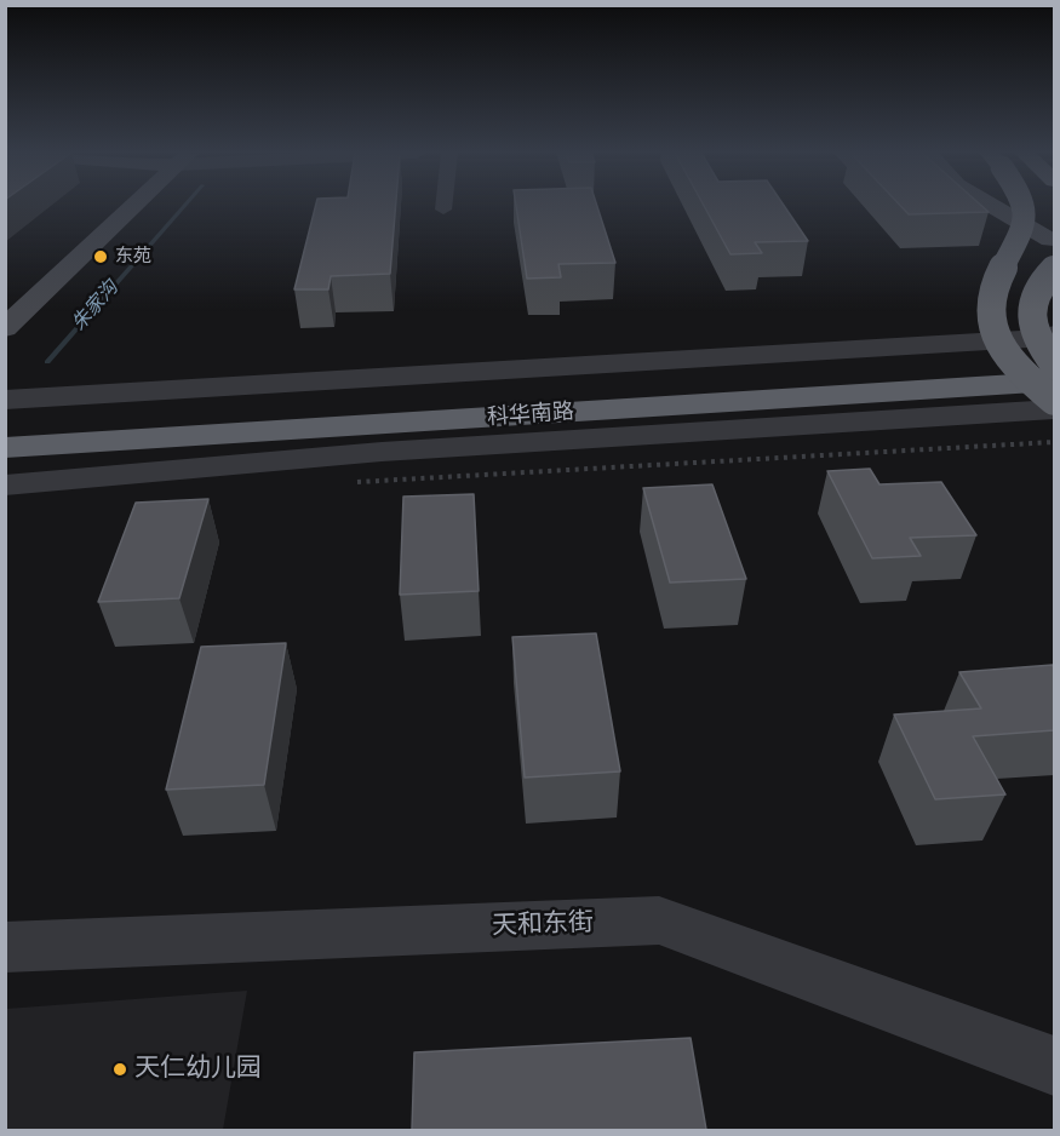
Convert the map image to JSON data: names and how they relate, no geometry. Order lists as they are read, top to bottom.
{
  "streets": {
    "highway": ["科华南路"],
    "street": ["天和东街"]
  },
  "water": ["朱家沟"],
  "places": ["东苑", "天仁幼儿园"]
}
